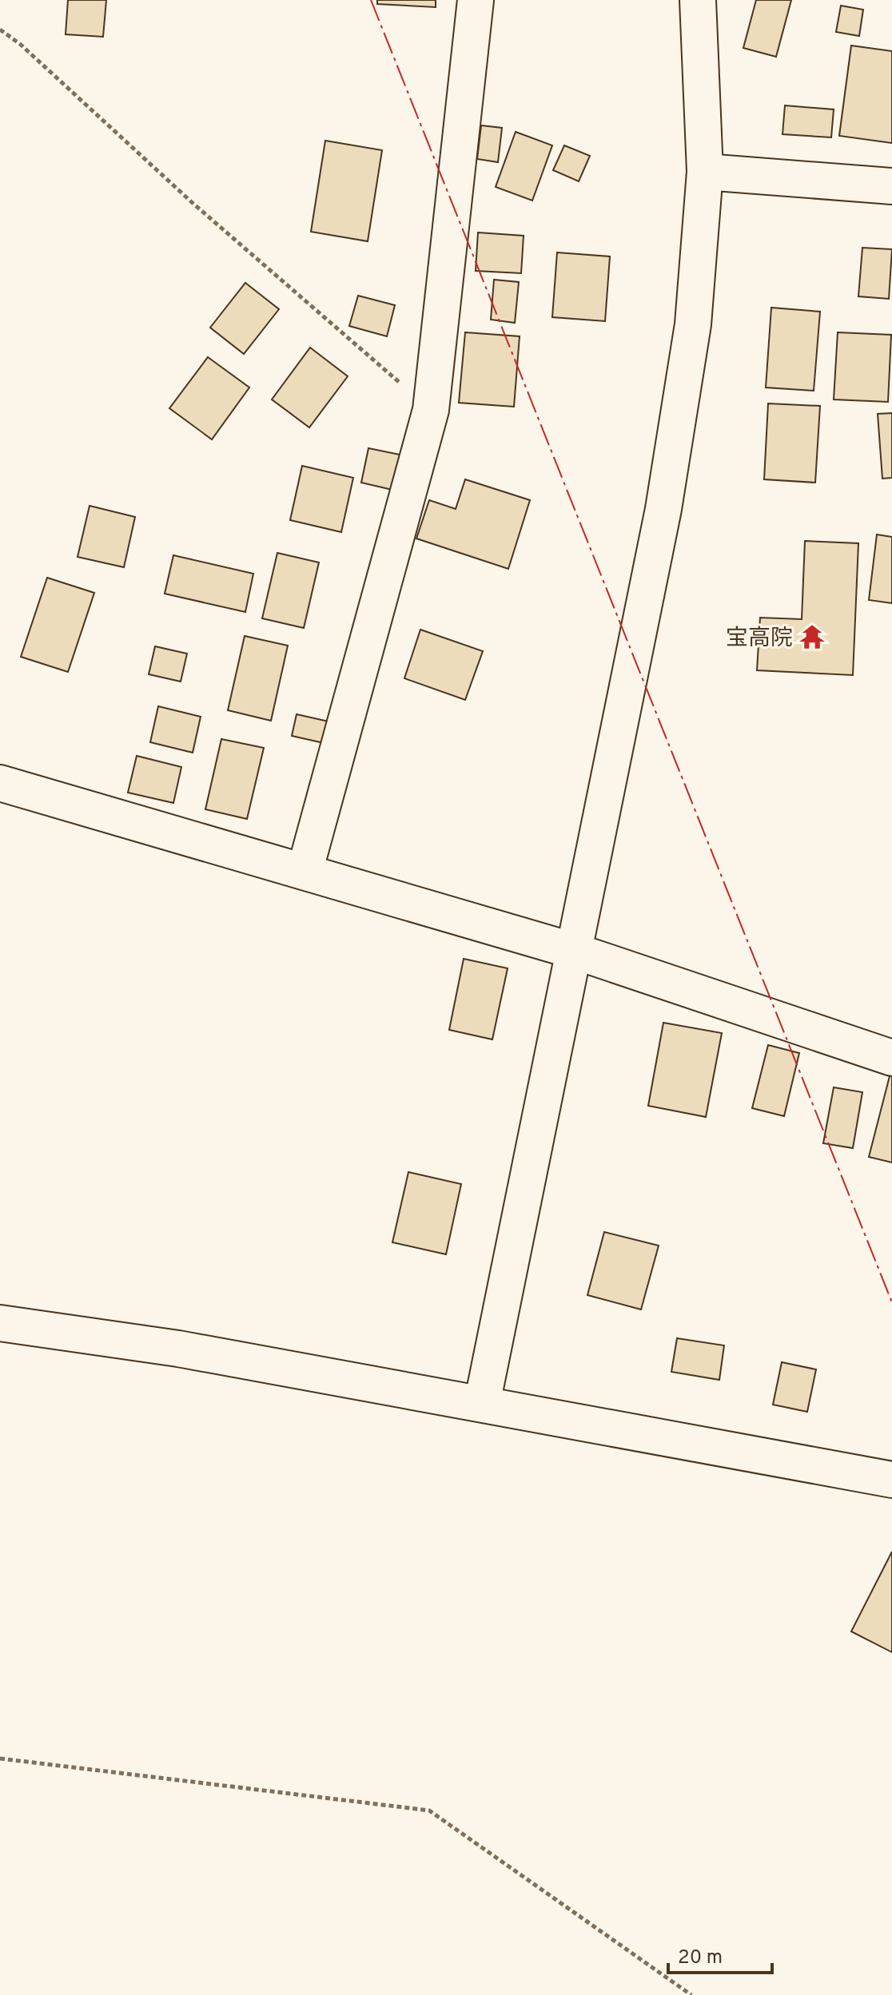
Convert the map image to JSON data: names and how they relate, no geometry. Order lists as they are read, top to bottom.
{
  "places": {
    "temple": ["宝高院"]
  },
  "scale_bar": "20 m"
}
